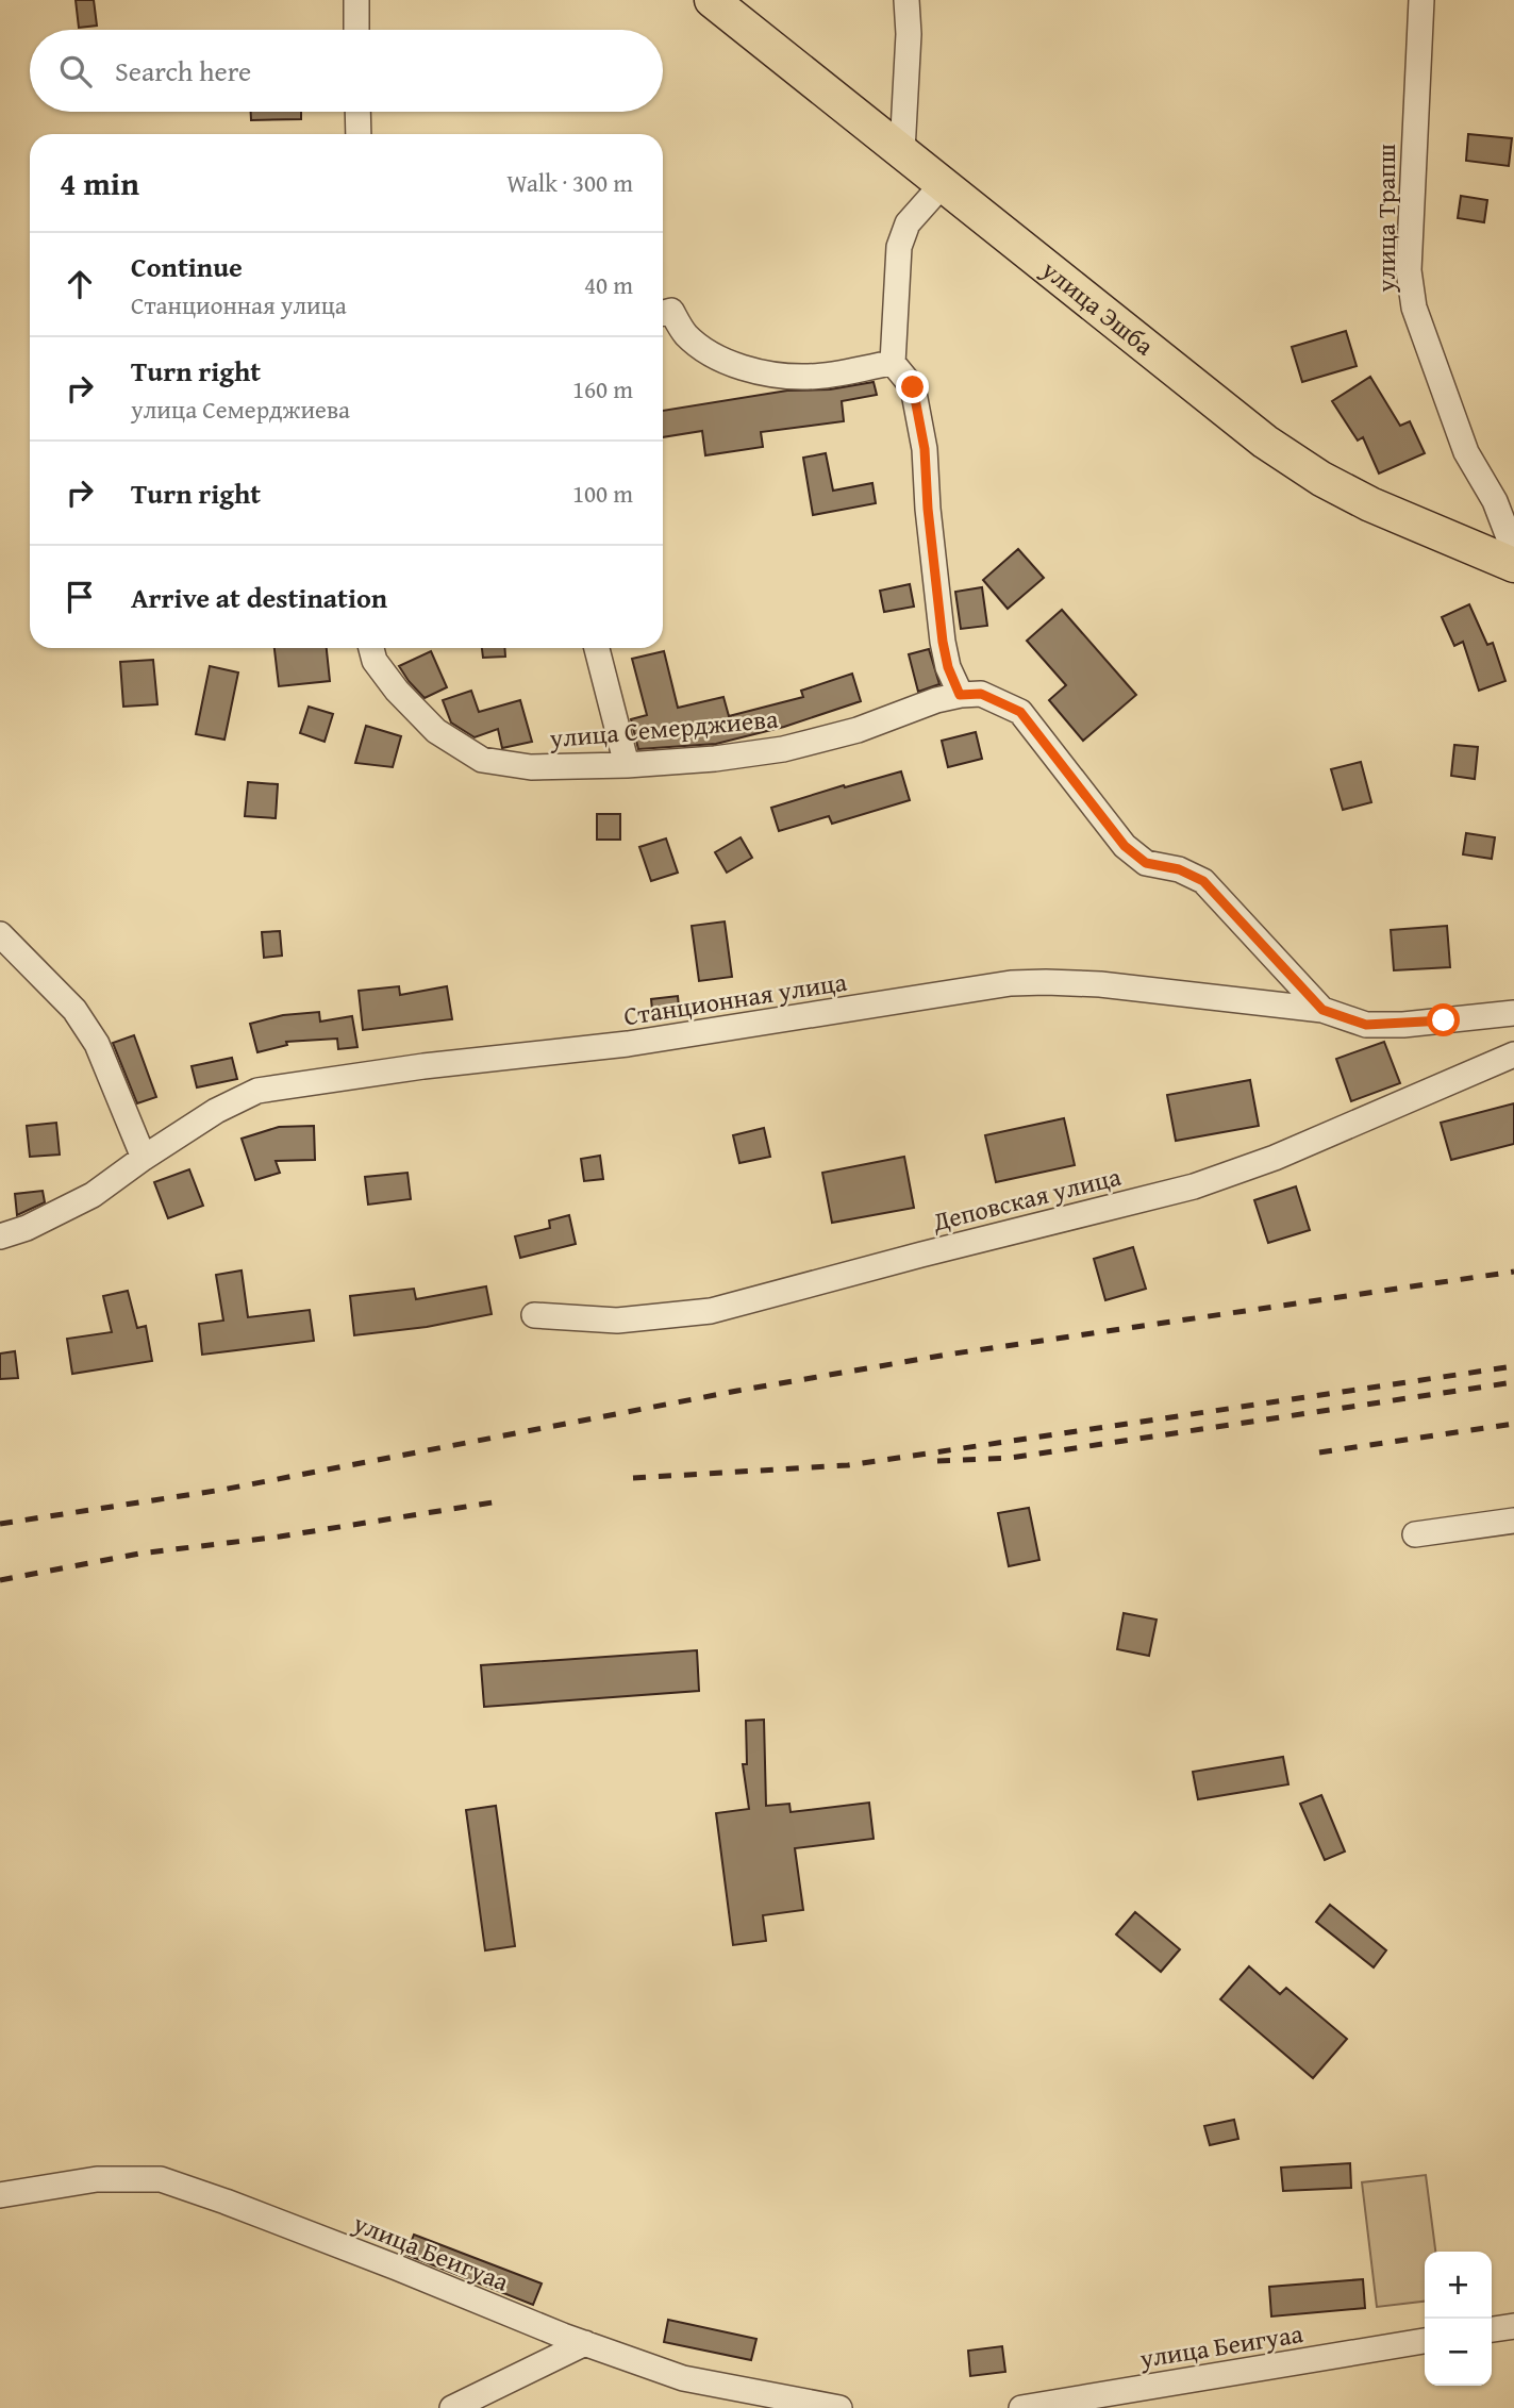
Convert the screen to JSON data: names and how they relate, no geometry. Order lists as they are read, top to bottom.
{
  "streets": {
    "highway": ["улица Эшба"],
    "street": [
      "улица Трапш",
      "улица Семерджиева",
      "Станционная улица",
      "Деповская улица",
      "улица Беигуаа"
    ]
  },
  "crossings": [
    ["улица Семерджиева", "Станционная улица"]
  ],
  "page": {
    "search": "Search here",
    "heading": ["4 min", "Walk · 300 m"],
    "list": [
      ["Continue", "Станционная улица", "40 m"],
      ["Turn right", "улица Семерджиева", "160 m"],
      ["Turn right", "100 m"],
      "Arrive at destination"
    ],
    "map_buttons": ["+", "−"]
  }
}
